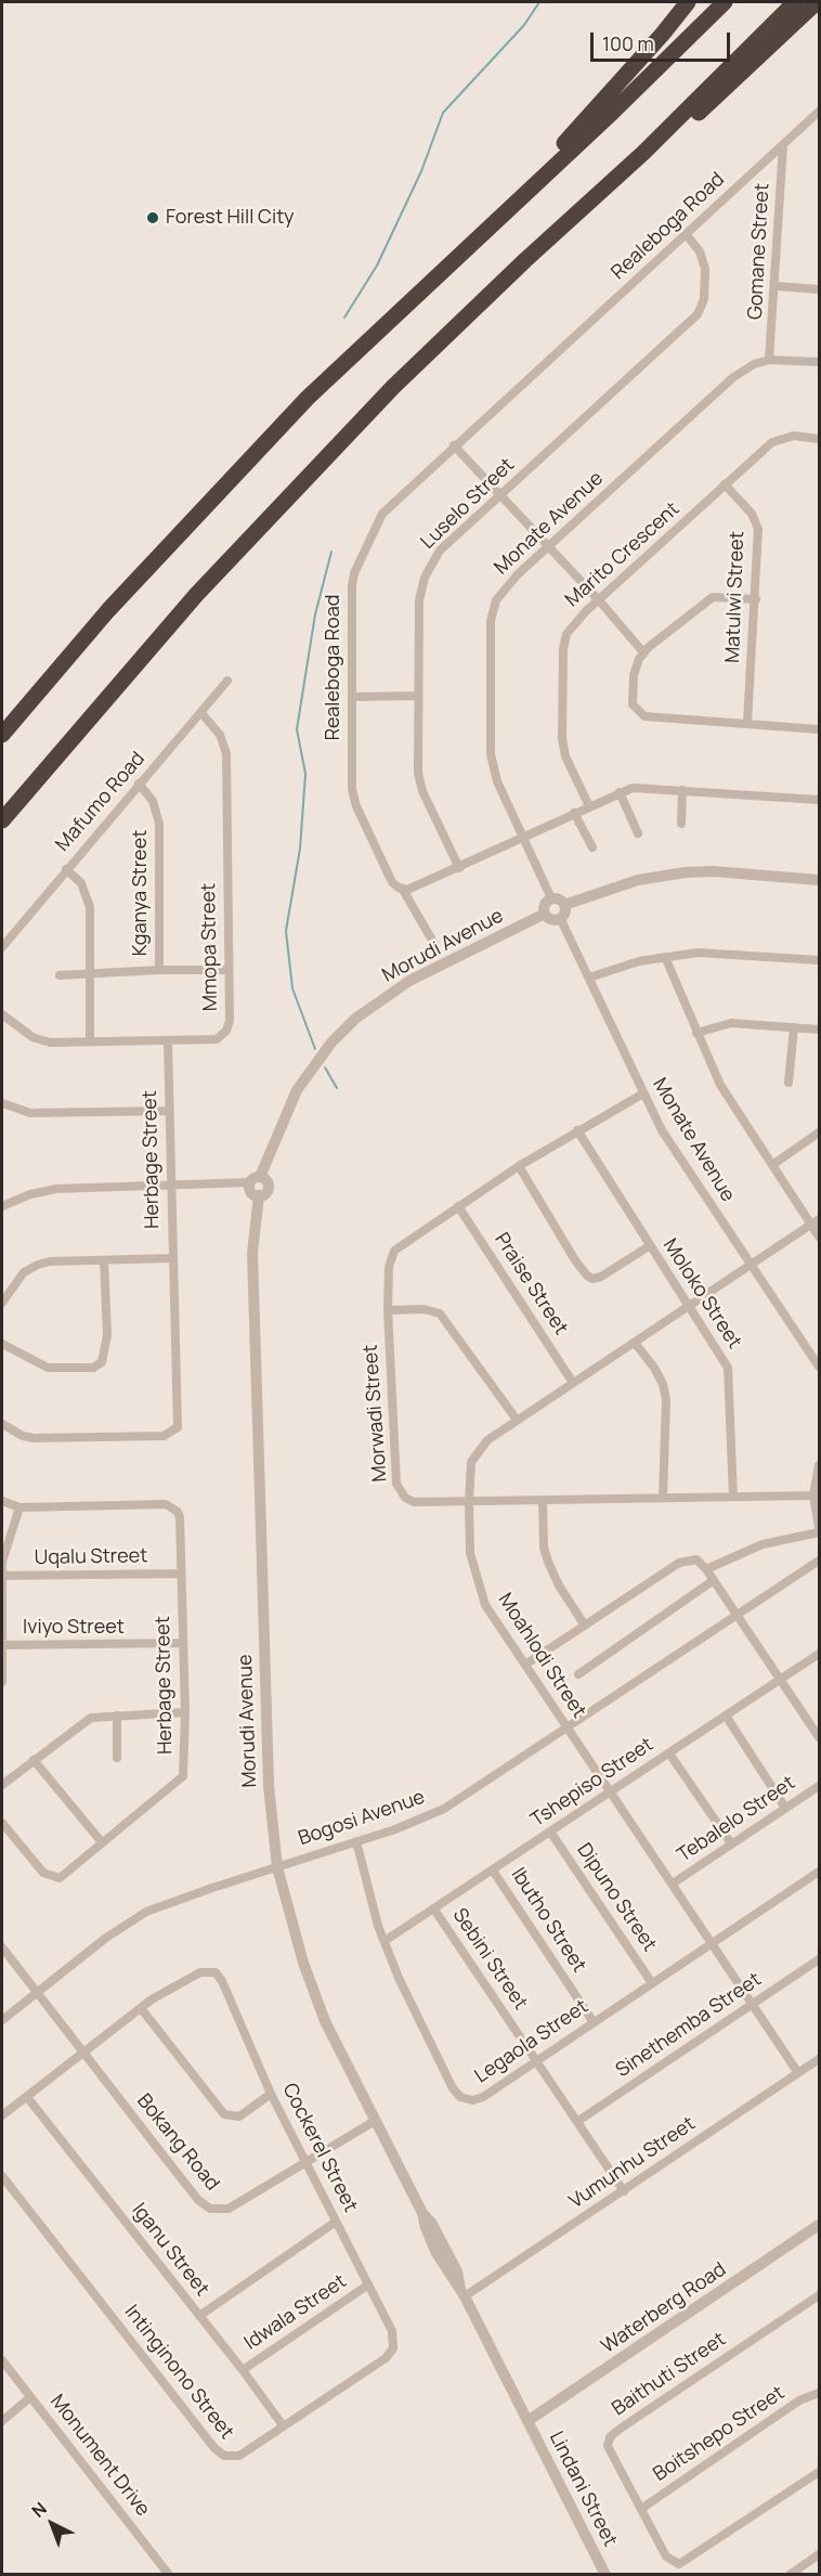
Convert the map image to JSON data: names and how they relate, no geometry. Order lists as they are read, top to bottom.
{
  "streets": {
    "street": [
      "Realeboga Road",
      "Gomane Street",
      "Luselo Street",
      "Monate Avenue",
      "Marito Crescent",
      "Matulwi Street",
      "Mafumo Road",
      "Kganya Street",
      "Morudi Avenue",
      "Mmopa Street",
      "Herbage Street",
      "Praise Street",
      "Moloko Street",
      "Morwadi Street",
      "Uqalu Street",
      "Iviyo Street",
      "Moahlodi Street",
      "Tshepiso Street",
      "Bogosi Avenue",
      "Tebalelo Street",
      "Dipuno Street",
      "Ibutho Street",
      "Sebini Street",
      "Sinethemba Street",
      "Legaola Street",
      "Bokang Road",
      "Cockerel Street",
      "Vumunhu Street",
      "Iganu Street",
      "Waterberg Road",
      "Idwala Street",
      "Intinginono Street",
      "Baithuti Street",
      "Boitshepo Street",
      "Monument Drive",
      "Lindani Street"
    ]
  },
  "crossings": [
    ["Realeboga Road", "Gomane Street"],
    ["Realeboga Road", "Luselo Street"],
    ["Gomane Street", "Monate Avenue"],
    ["Monate Avenue", "Morudi Avenue"],
    ["Monate Avenue", "Morwadi Street"],
    ["Monate Avenue", "Moahlodi Street"],
    ["Marito Crescent", "Matulwi Street"],
    ["Mafumo Road", "Kganya Street"],
    ["Mafumo Road", "Mmopa Street"],
    ["Morudi Avenue", "Bogosi Avenue"],
    ["Morudi Avenue", "Bokang Road"],
    ["Morudi Avenue", "Vumunhu Street"],
    ["Morudi Avenue", "Waterberg Road"],
    ["Morudi Avenue", "Lindani Street"],
    ["Mmopa Street", "Herbage Street"],
    ["Herbage Street", "Uqalu Street"],
    ["Herbage Street", "Iviyo Street"],
    ["Praise Street", "Morwadi Street"],
    ["Praise Street", "Moahlodi Street"],
    ["Moloko Street", "Morwadi Street"],
    ["Moloko Street", "Moahlodi Street"],
    ["Morwadi Street", "Moahlodi Street"],
    ["Moahlodi Street", "Tshepiso Street"],
    ["Moahlodi Street", "Bogosi Avenue"],
    ["Moahlodi Street", "Tebalelo Street"],
    ["Moahlodi Street", "Sinethemba Street"],
    ["Moahlodi Street", "Legaola Street"],
    ["Moahlodi Street", "Vumunhu Street"],
    ["Tshepiso Street", "Dipuno Street"],
    ["Tshepiso Street", "Ibutho Street"],
    ["Tshepiso Street", "Sebini Street"],
    ["Tshepiso Street", "Legaola Street"],
    ["Bogosi Avenue", "Legaola Street"],
    ["Bogosi Avenue", "Bokang Road"],
    ["Dipuno Street", "Legaola Street"],
    ["Ibutho Street", "Legaola Street"],
    ["Sebini Street", "Sinethemba Street"],
    ["Sebini Street", "Legaola Street"],
    ["Sebini Street", "Vumunhu Street"],
    ["Bokang Road", "Cockerel Street"],
    ["Cockerel Street", "Idwala Street"],
    ["Cockerel Street", "Intinginono Street"],
    ["Iganu Street", "Idwala Street"],
    ["Iganu Street", "Intinginono Street"],
    ["Waterberg Road", "Lindani Street"],
    ["Baithuti Street", "Boitshepo Street"]
  ],
  "places": ["Forest Hill City"],
  "scale_bar": "100 m",
  "north": "top left"
}
